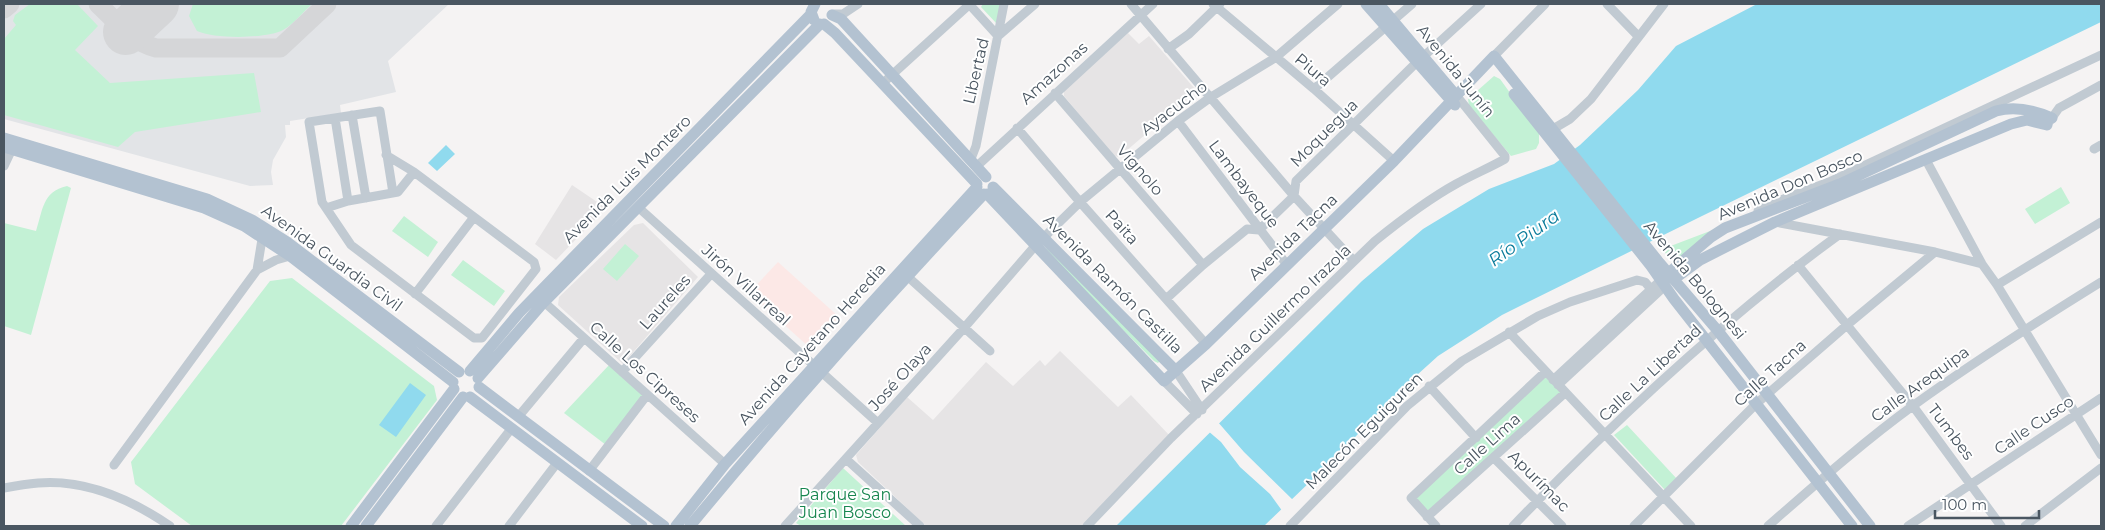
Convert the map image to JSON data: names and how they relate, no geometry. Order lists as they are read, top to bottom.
{
  "streets": {
    "main road": [
      "Avenida Junín",
      "Avenida Luis Montero",
      "Avenida Don Bosco",
      "Avenida Tacna",
      "Avenida Guardia Civil",
      "Avenida Bolognesi",
      "Avenida Ramón Castilla",
      "Avenida Cayetano Heredia"
    ],
    "street": [
      "Piura",
      "Libertad",
      "Amazonas",
      "Ayacucho",
      "Moquegua",
      "Vignolo",
      "Lambayeque",
      "Paita",
      "Jirón Villarreal",
      "Laureles",
      "Avenida Guillermo Irazola",
      "Calle Los Cipreses",
      "Calle La Libertad",
      "Calle Tacna",
      "José Olaya",
      "Calle Arequipa",
      "Calle Cusco",
      "Malecón Eguiguren",
      "Tumbes",
      "Calle Lima",
      "Apurímac"
    ]
  },
  "crossings": [
    ["Piura", "Ayacucho"],
    ["Piura", "Moquegua"],
    ["Piura", "Avenida Tacna"],
    ["Libertad", "Amazonas"],
    ["Libertad", "Avenida Ramón Castilla"],
    ["Avenida Junín", "Moquegua"],
    ["Avenida Junín", "Avenida Tacna"],
    ["Avenida Junín", "Avenida Guillermo Irazola"],
    ["Amazonas", "Vignolo"],
    ["Amazonas", "Paita"],
    ["Amazonas", "Avenida Ramón Castilla"],
    ["Ayacucho", "Vignolo"],
    ["Ayacucho", "Lambayeque"],
    ["Ayacucho", "Paita"],
    ["Ayacucho", "Avenida Ramón Castilla"],
    ["Ayacucho", "José Olaya"],
    ["Moquegua", "Vignolo"],
    ["Moquegua", "Lambayeque"],
    ["Moquegua", "Paita"],
    ["Avenida Luis Montero", "Avenida Guardia Civil"],
    ["Avenida Luis Montero", "Avenida Ramón Castilla"],
    ["Avenida Luis Montero", "Jirón Villarreal"],
    ["Avenida Luis Montero", "Calle Los Cipreses"],
    ["Lambayeque", "Avenida Tacna"],
    ["Avenida Don Bosco", "Avenida Bolognesi"],
    ["Avenida Don Bosco", "Malecón Eguiguren"],
    ["Paita", "Avenida Tacna"],
    ["Avenida Tacna", "Avenida Bolognesi"],
    ["Avenida Tacna", "Avenida Ramón Castilla"],
    ["Avenida Bolognesi", "Calle La Libertad"],
    ["Avenida Bolognesi", "Calle Tacna"],
    ["Avenida Bolognesi", "Calle Arequipa"],
    ["Avenida Ramón Castilla", "Avenida Guillermo Irazola"],
    ["Avenida Ramón Castilla", "Avenida Cayetano Heredia"],
    ["Avenida Ramón Castilla", "José Olaya"],
    ["Jirón Villarreal", "Laureles"],
    ["Jirón Villarreal", "Avenida Cayetano Heredia"],
    ["Jirón Villarreal", "José Olaya"],
    ["Laureles", "Calle Los Cipreses"],
    ["Avenida Cayetano Heredia", "Calle Los Cipreses"],
    ["Calle La Libertad", "Tumbes"],
    ["Calle La Libertad", "Apurímac"],
    ["Calle Tacna", "Tumbes"],
    ["Calle Arequipa", "Tumbes"],
    ["Calle Cusco", "Tumbes"],
    ["Calle Lima", "Apurímac"]
  ],
  "water": ["Río Piura"],
  "parks": ["Parque San Juan Bosco"],
  "scale_bar": "100 m"
}
